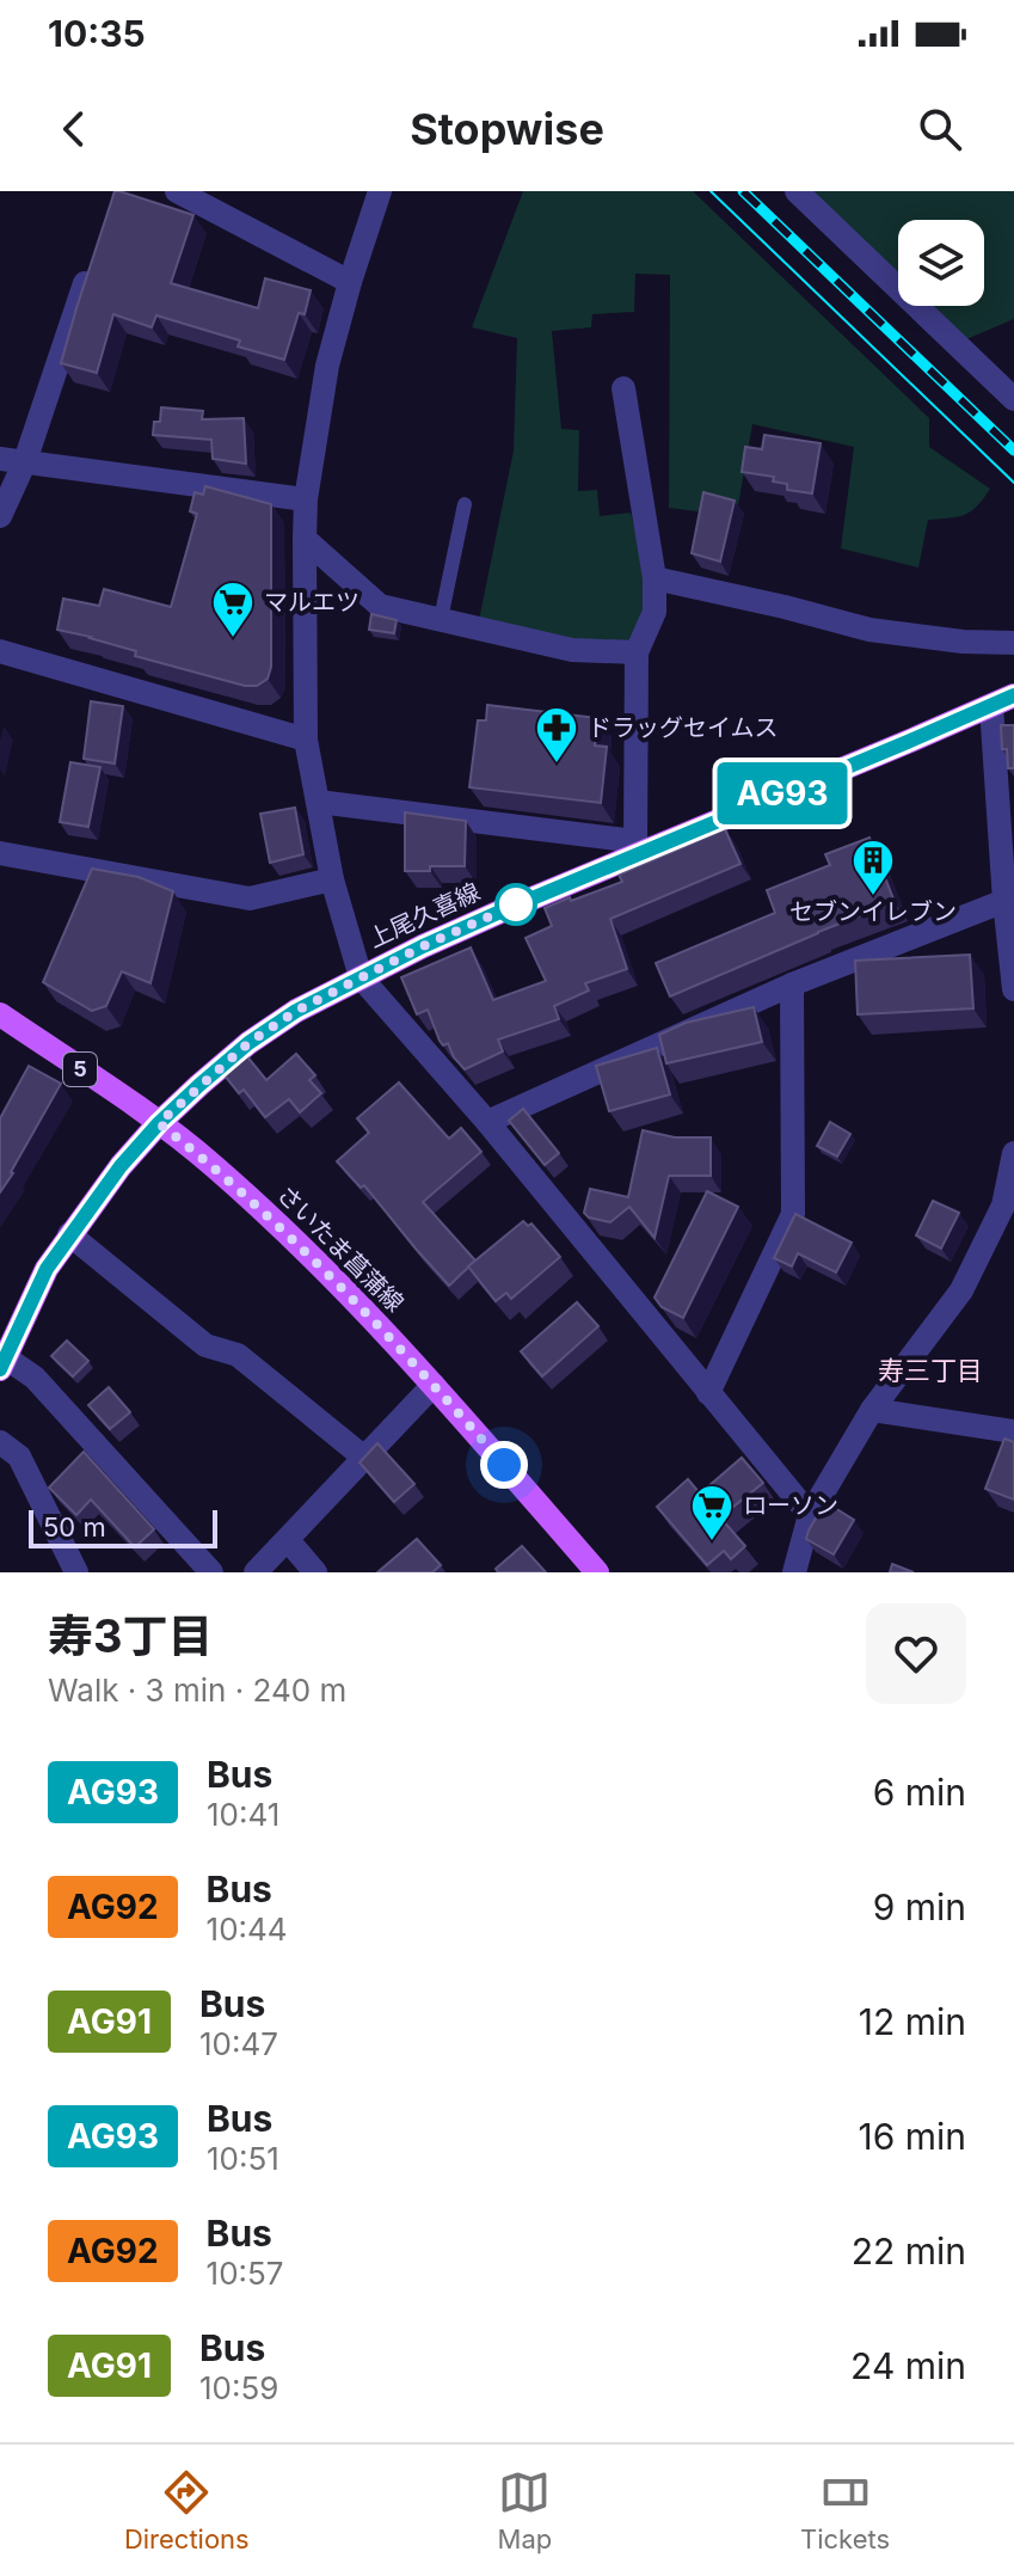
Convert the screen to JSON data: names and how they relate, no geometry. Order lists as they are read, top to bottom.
{
  "streets": {
    "main road": ["上尾久喜線", "5", "さいたま菖蒲線"]
  },
  "crossings": [
    ["上尾久喜線", "さいたま菖蒲線"]
  ],
  "districts": ["寿三丁目"],
  "places": {
    "supermarket": ["マルエツ", "ローソン"],
    "pharmacy": ["ドラッグセイムス"],
    "building": ["セブンイレブン"]
  },
  "lines": ["bus line AG93"],
  "scale_bar": "50 m",
  "page": {
    "status": "10:35",
    "header": "Stopwise",
    "on_map": "AG93",
    "scale": "50 m",
    "heading": ["寿3丁目", "Walk · 3 min · 240 m"],
    "list": [
      {
        "mark": "AG93",
        "name": "Bus",
        "note": "10:41",
        "value": "6 min"
      },
      {
        "mark": "AG92",
        "name": "Bus",
        "note": "10:44",
        "value": "9 min"
      },
      {
        "mark": "AG91",
        "name": "Bus",
        "note": "10:47",
        "value": "12 min"
      },
      {
        "mark": "AG93",
        "name": "Bus",
        "note": "10:51",
        "value": "16 min"
      },
      {
        "mark": "AG92",
        "name": "Bus",
        "note": "10:57",
        "value": "22 min"
      },
      {
        "mark": "AG91",
        "name": "Bus",
        "note": "10:59",
        "value": "24 min"
      }
    ],
    "tabs": ["Directions", "Map", "Tickets"]
  }
}
